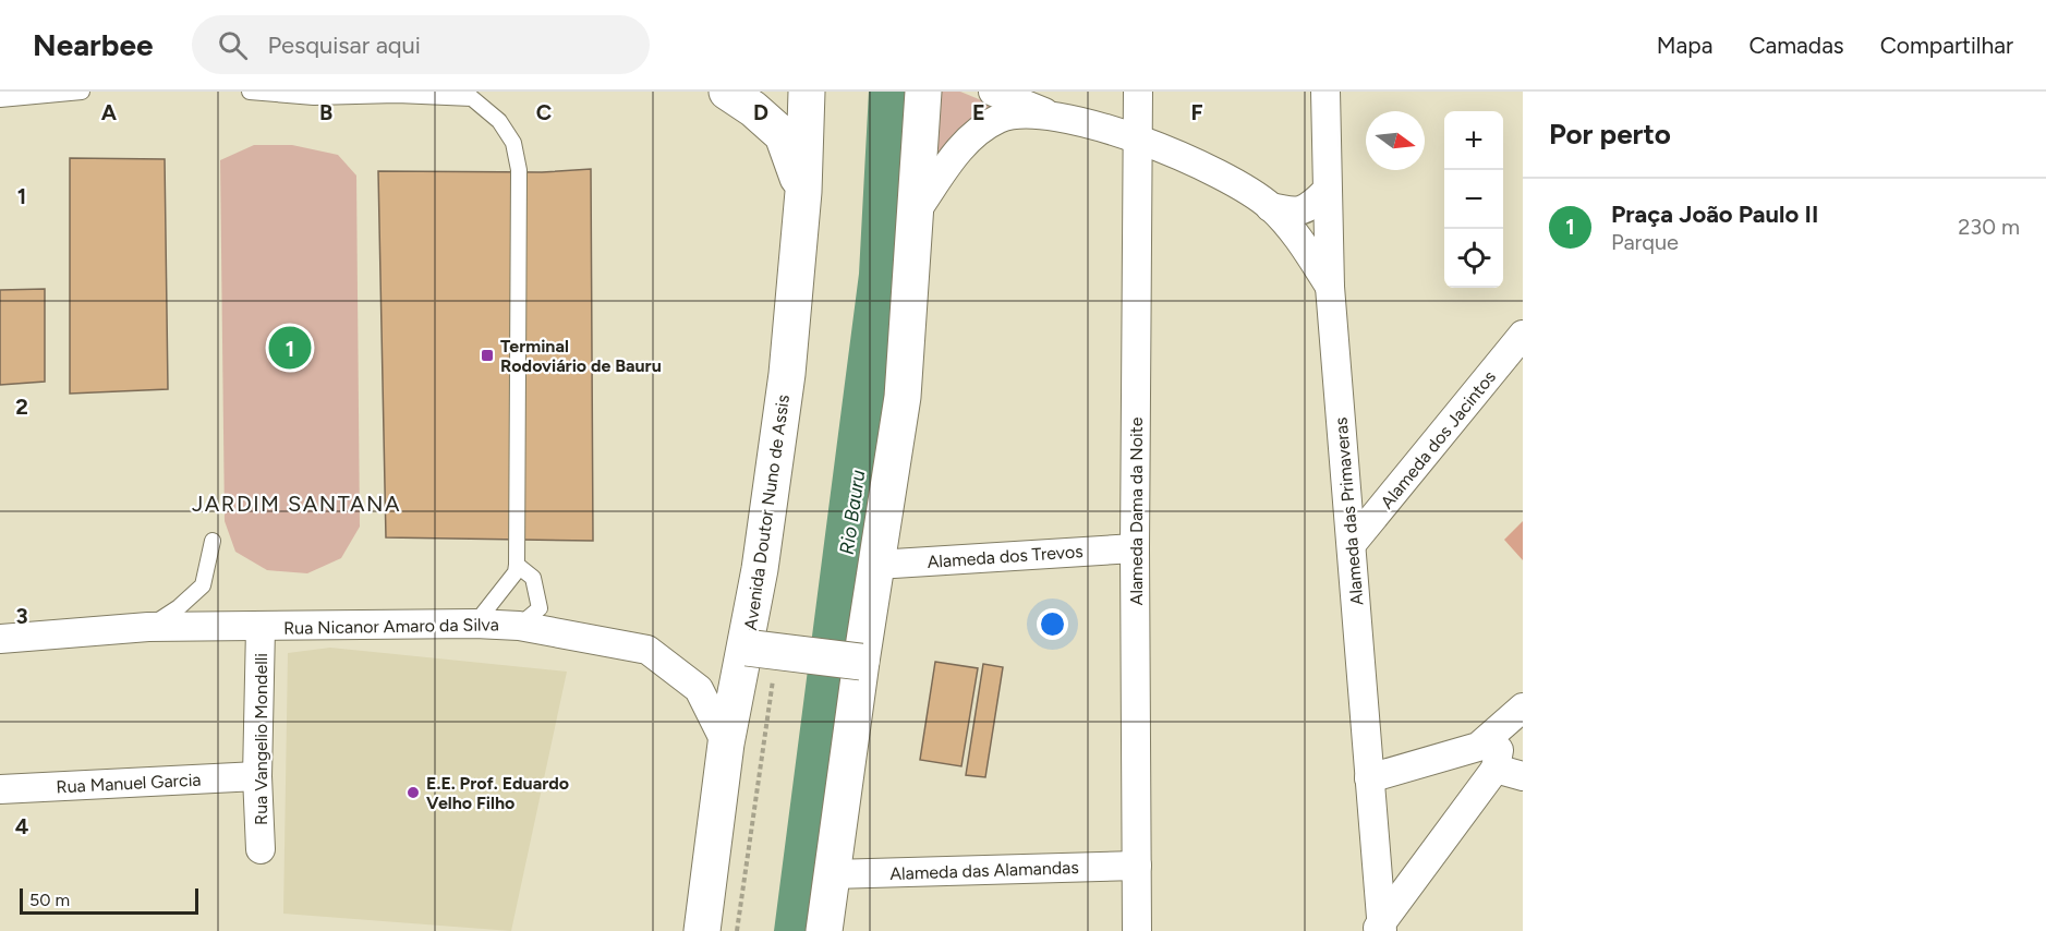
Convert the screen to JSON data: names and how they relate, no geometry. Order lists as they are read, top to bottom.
{
  "streets": {
    "main road": ["Avenida Doutor Nuno de Assis"],
    "street": [
      "Alameda dos Jacintos",
      "Alameda Dama da Noite",
      "Alameda das Primaveras",
      "Alameda dos Trevos",
      "Rua Nicanor Amaro da Silva",
      "Rua Vangelio Mondelli",
      "Rua Manuel Garcia",
      "Alameda das Alamandas"
    ]
  },
  "crossings": [
    ["Alameda dos Jacintos", "Alameda das Primaveras"],
    ["Alameda Dama da Noite", "Alameda dos Trevos"],
    ["Alameda Dama da Noite", "Alameda das Alamandas"],
    ["Avenida Doutor Nuno de Assis", "Rua Nicanor Amaro da Silva"],
    ["Rua Nicanor Amaro da Silva", "Rua Vangelio Mondelli"],
    ["Rua Vangelio Mondelli", "Rua Manuel Garcia"]
  ],
  "districts": ["JARDIM SANTANA"],
  "water": ["Rio Bauru"],
  "places": {
    "transit": ["Terminal Rodoviário de Bauru"],
    "other": ["E.E. Prof. Eduardo Velho Filho"]
  },
  "scale_bar": "50 m",
  "north": "right",
  "page": {
    "header": "Nearbee",
    "search": "Pesquisar aqui",
    "nav": ["Mapa", "Camadas", "Compartilhar"],
    "heading": "Por perto",
    "map_buttons": ["+", "−"],
    "list": [
      {
        "mark": "1",
        "name": "Praça João Paulo II",
        "note": "Parque",
        "value": "230 m"
      }
    ],
    "pins": "1",
    "scale": "50 m"
  },
  "grid": {
    "columns": [
      "A",
      "B",
      "C",
      "D",
      "E",
      "F"
    ],
    "rows": [
      "1",
      "2",
      "3",
      "4"
    ]
  }
}
